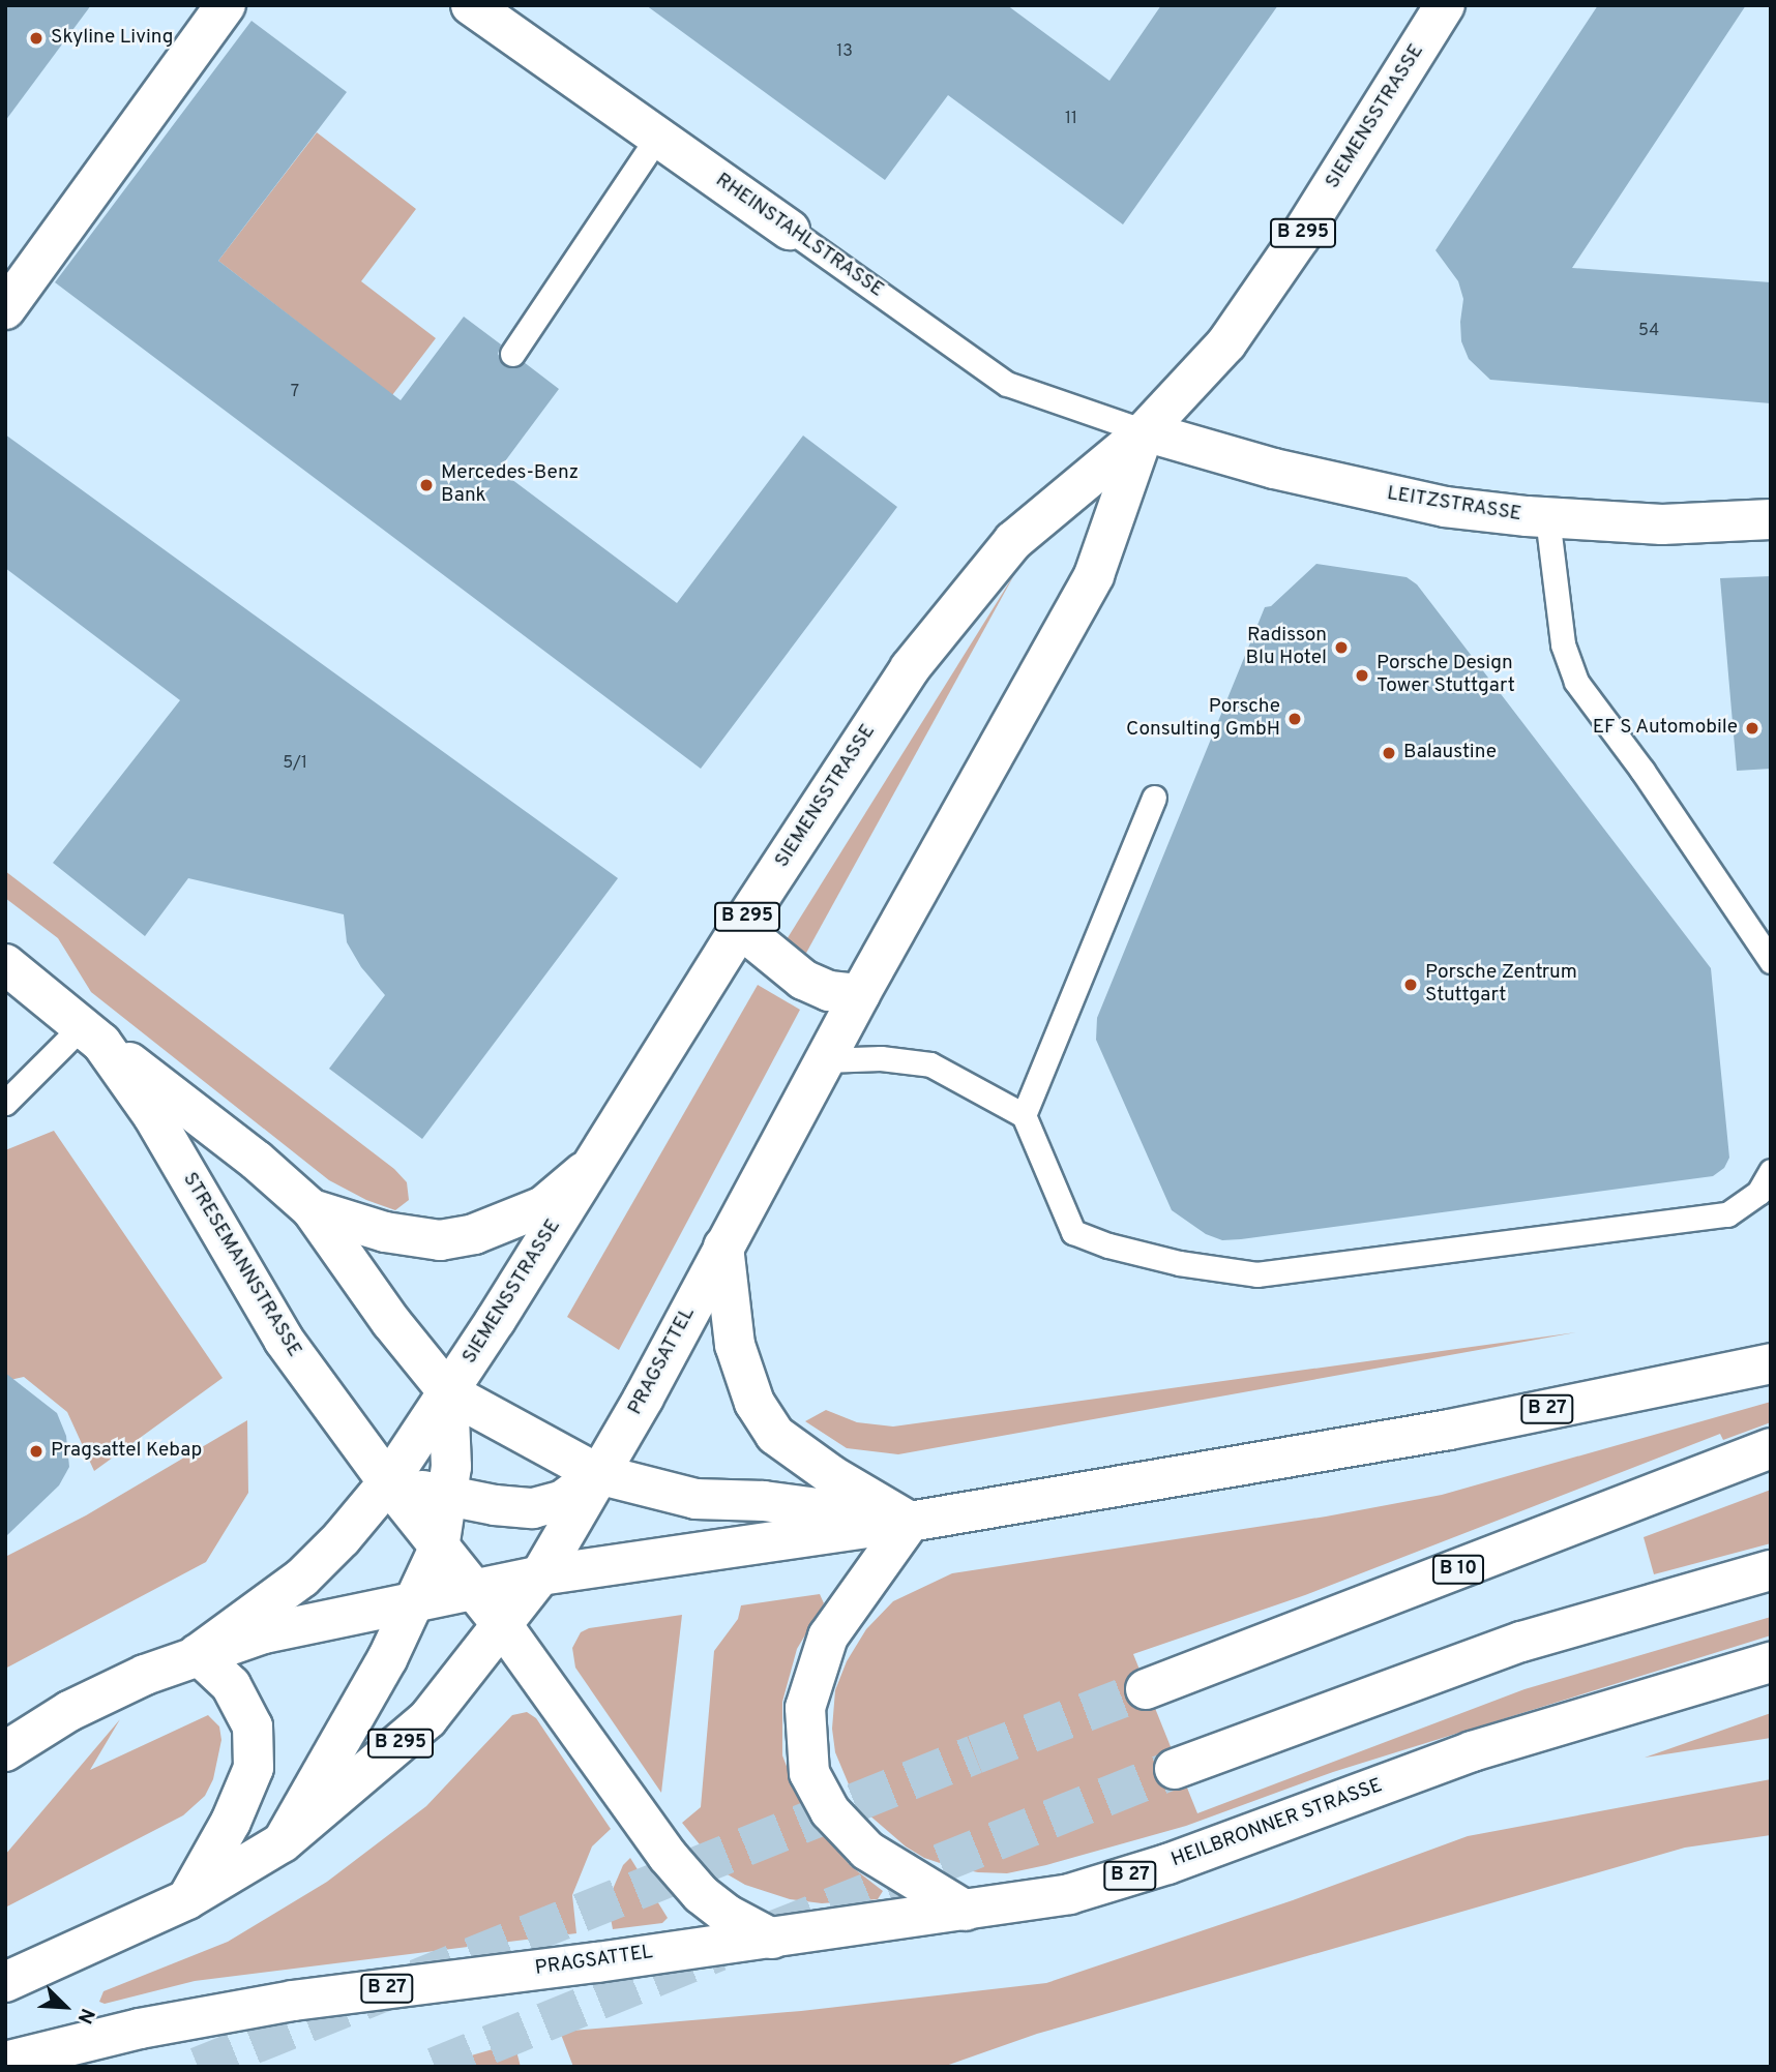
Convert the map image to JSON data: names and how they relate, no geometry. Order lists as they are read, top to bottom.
{
  "streets": {
    "main road": [
      "SIEMENSSTRASSE",
      "B 295",
      "RHEINSTAHLSTRASSE",
      "LEITZSTRASSE",
      "STRESEMANNSTRASSE",
      "PRAGSATTEL",
      "B 27",
      "B 10",
      "HEILBRONNER STRASSE"
    ]
  },
  "crossings": [
    ["SIEMENSSTRASSE", "B 295"],
    ["SIEMENSSTRASSE", "RHEINSTAHLSTRASSE"],
    ["SIEMENSSTRASSE", "LEITZSTRASSE"],
    ["SIEMENSSTRASSE", "STRESEMANNSTRASSE"],
    ["SIEMENSSTRASSE", "PRAGSATTEL"],
    ["B 295", "STRESEMANNSTRASSE"],
    ["B 295", "B 27"],
    ["RHEINSTAHLSTRASSE", "LEITZSTRASSE"],
    ["PRAGSATTEL", "B 27"],
    ["PRAGSATTEL", "HEILBRONNER STRASSE"]
  ],
  "places": [
    "Skyline Living",
    "Mercedes-Benz Bank",
    "Radisson Blu Hotel",
    "Porsche Design Tower Stuttgart",
    "Porsche Consulting GmbH",
    "EF S Automobile",
    "Balaustine",
    "Porsche Zentrum Stuttgart",
    "Pragsattel Kebap"
  ],
  "house_numbers": [
    "13",
    "11",
    "54",
    "7",
    "5/1"
  ],
  "north": "bottom right"
}
